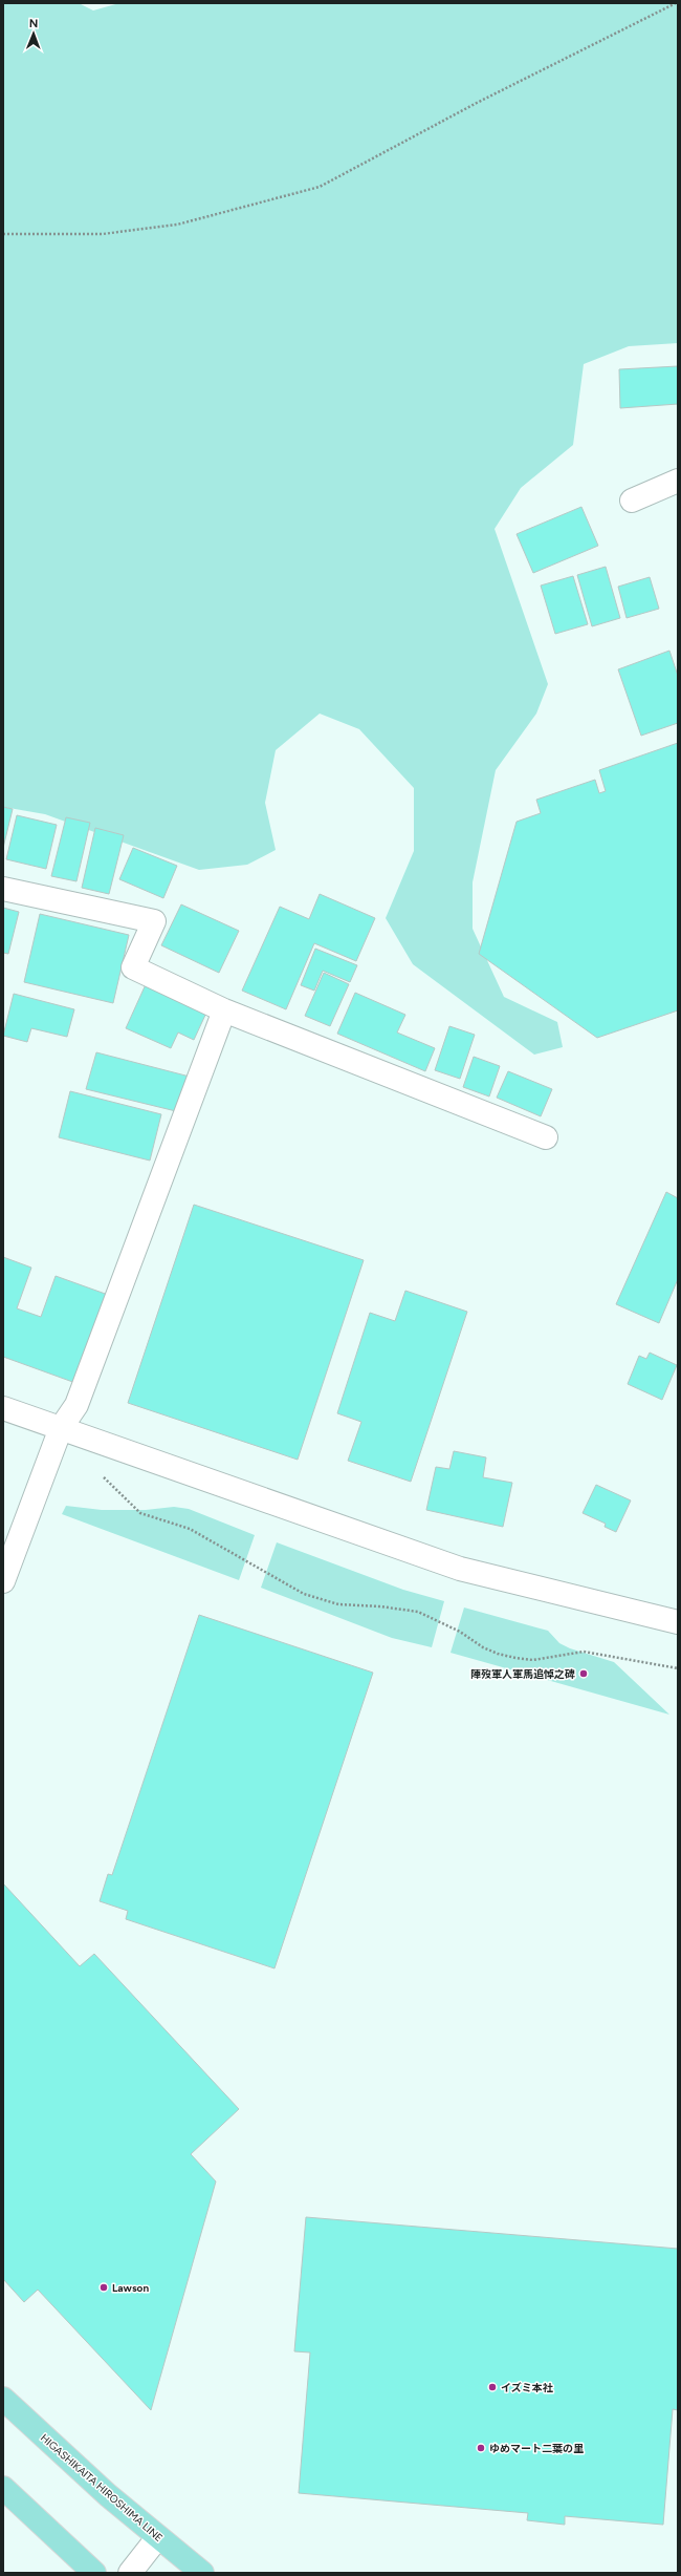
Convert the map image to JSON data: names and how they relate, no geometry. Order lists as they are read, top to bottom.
{
  "streets": {
    "main road": ["HIGASHIKAITA HIROSHIMA LINE"]
  },
  "places": [
    "陣歿軍人軍馬追悼之碑",
    "Lawson",
    "イズミ本社",
    "ゆめマート二葉の里"
  ],
  "north": "top"
}
